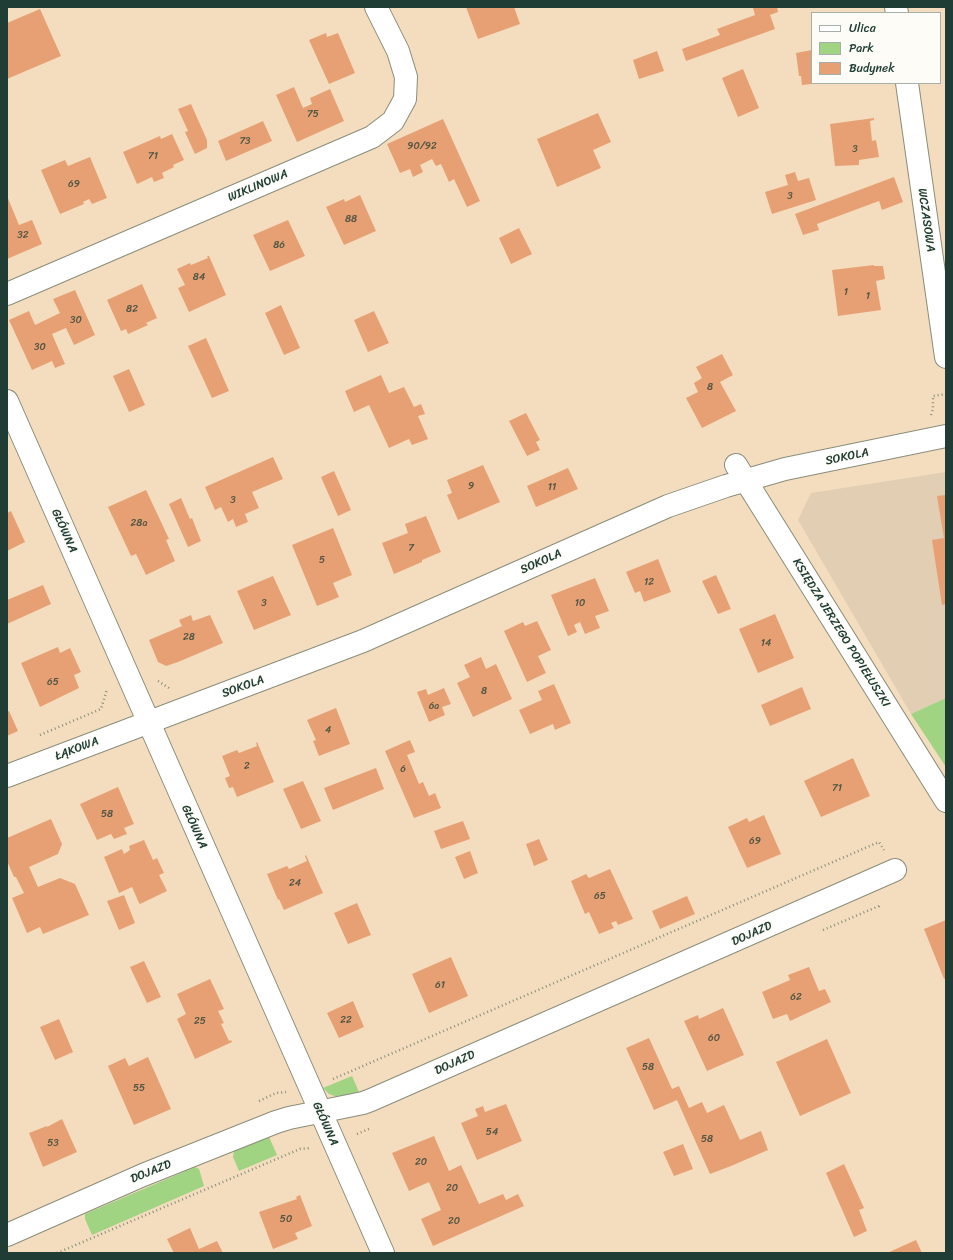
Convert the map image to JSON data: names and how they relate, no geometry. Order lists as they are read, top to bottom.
{
  "streets": {
    "street": [
      "WIKLINOWA",
      "WCZASOWA",
      "SOKOLA",
      "GŁÓWNA",
      "KSIĘDZA JERZEGO POPIEŁUSZKI",
      "ŁĄKOWA",
      "DOJAZD"
    ]
  },
  "crossings": [
    ["SOKOLA", "GŁÓWNA"],
    ["SOKOLA", "KSIĘDZA JERZEGO POPIEŁUSZKI"],
    ["SOKOLA", "ŁĄKOWA"],
    ["GŁÓWNA", "ŁĄKOWA"],
    ["GŁÓWNA", "DOJAZD"]
  ],
  "house_numbers": [
    "75",
    "73",
    "90/92",
    "3",
    "71",
    "69",
    "3",
    "88",
    "32",
    "86",
    "84",
    "1",
    "1",
    "82",
    "30",
    "30",
    "8",
    "9",
    "11",
    "3",
    "28a",
    "7",
    "5",
    "12",
    "3",
    "10",
    "28",
    "14",
    "65",
    "8",
    "6a",
    "4",
    "2",
    "6",
    "71",
    "58",
    "69",
    "24",
    "65",
    "61",
    "62",
    "22",
    "25",
    "60",
    "58",
    "55",
    "54",
    "58",
    "53",
    "20",
    "20",
    "50",
    "20"
  ],
  "legend": ["Ulica", "Park", "Budynek"]
}
